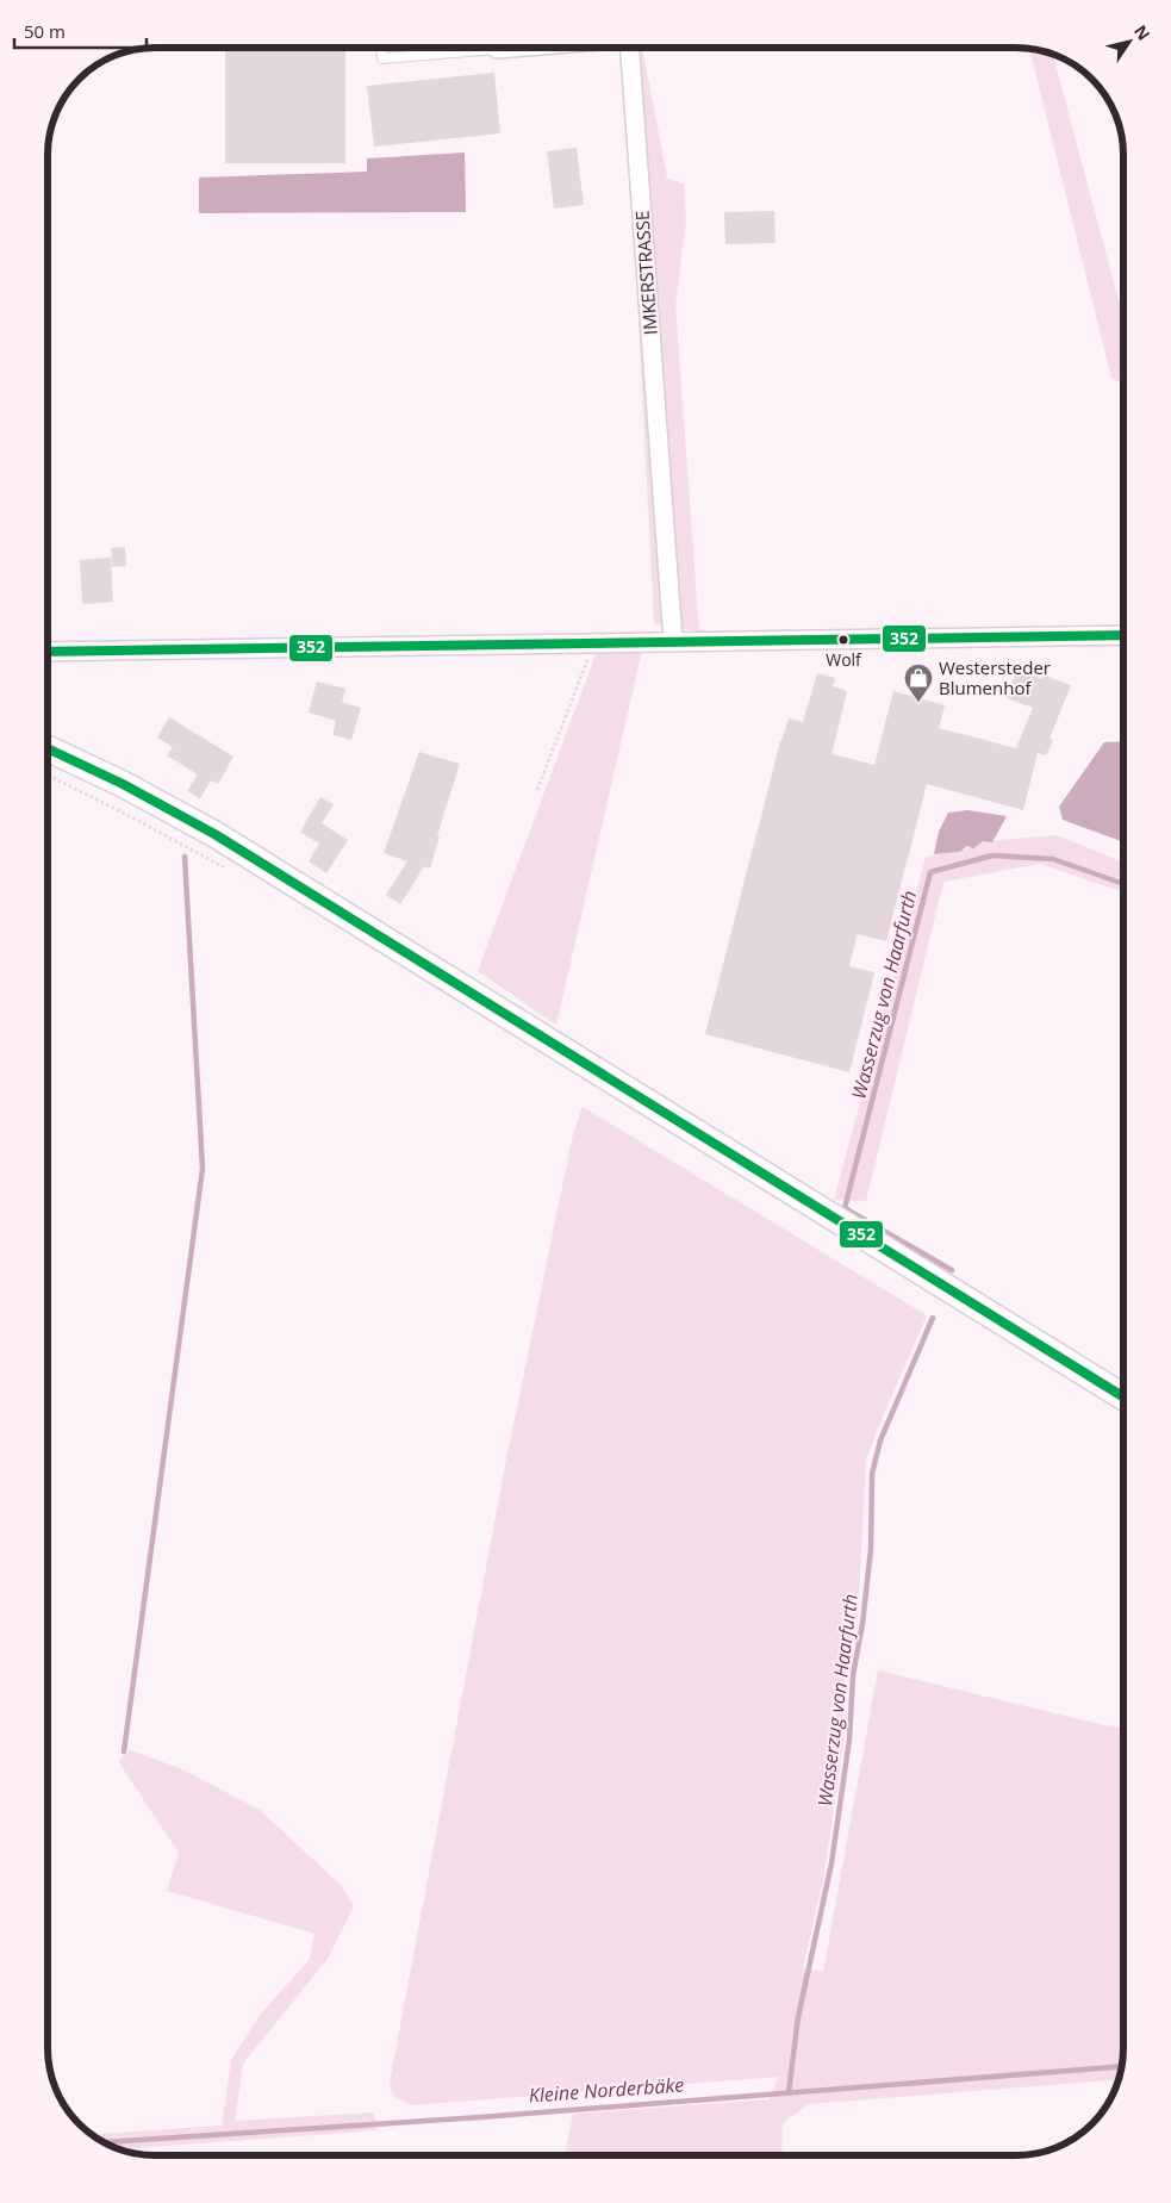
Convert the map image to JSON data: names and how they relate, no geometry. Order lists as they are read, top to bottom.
{
  "streets": {
    "street": ["IMKERSTRASSE"]
  },
  "water": ["Wasserzug von Haarfurth", "Kleine Norderbäke"],
  "places": {
    "other": ["Wolf"],
    "shop": ["Westersteder Blumenhof"]
  },
  "lines": ["transit line 352"],
  "scale_bar": "50 m",
  "north": "top right"
}
